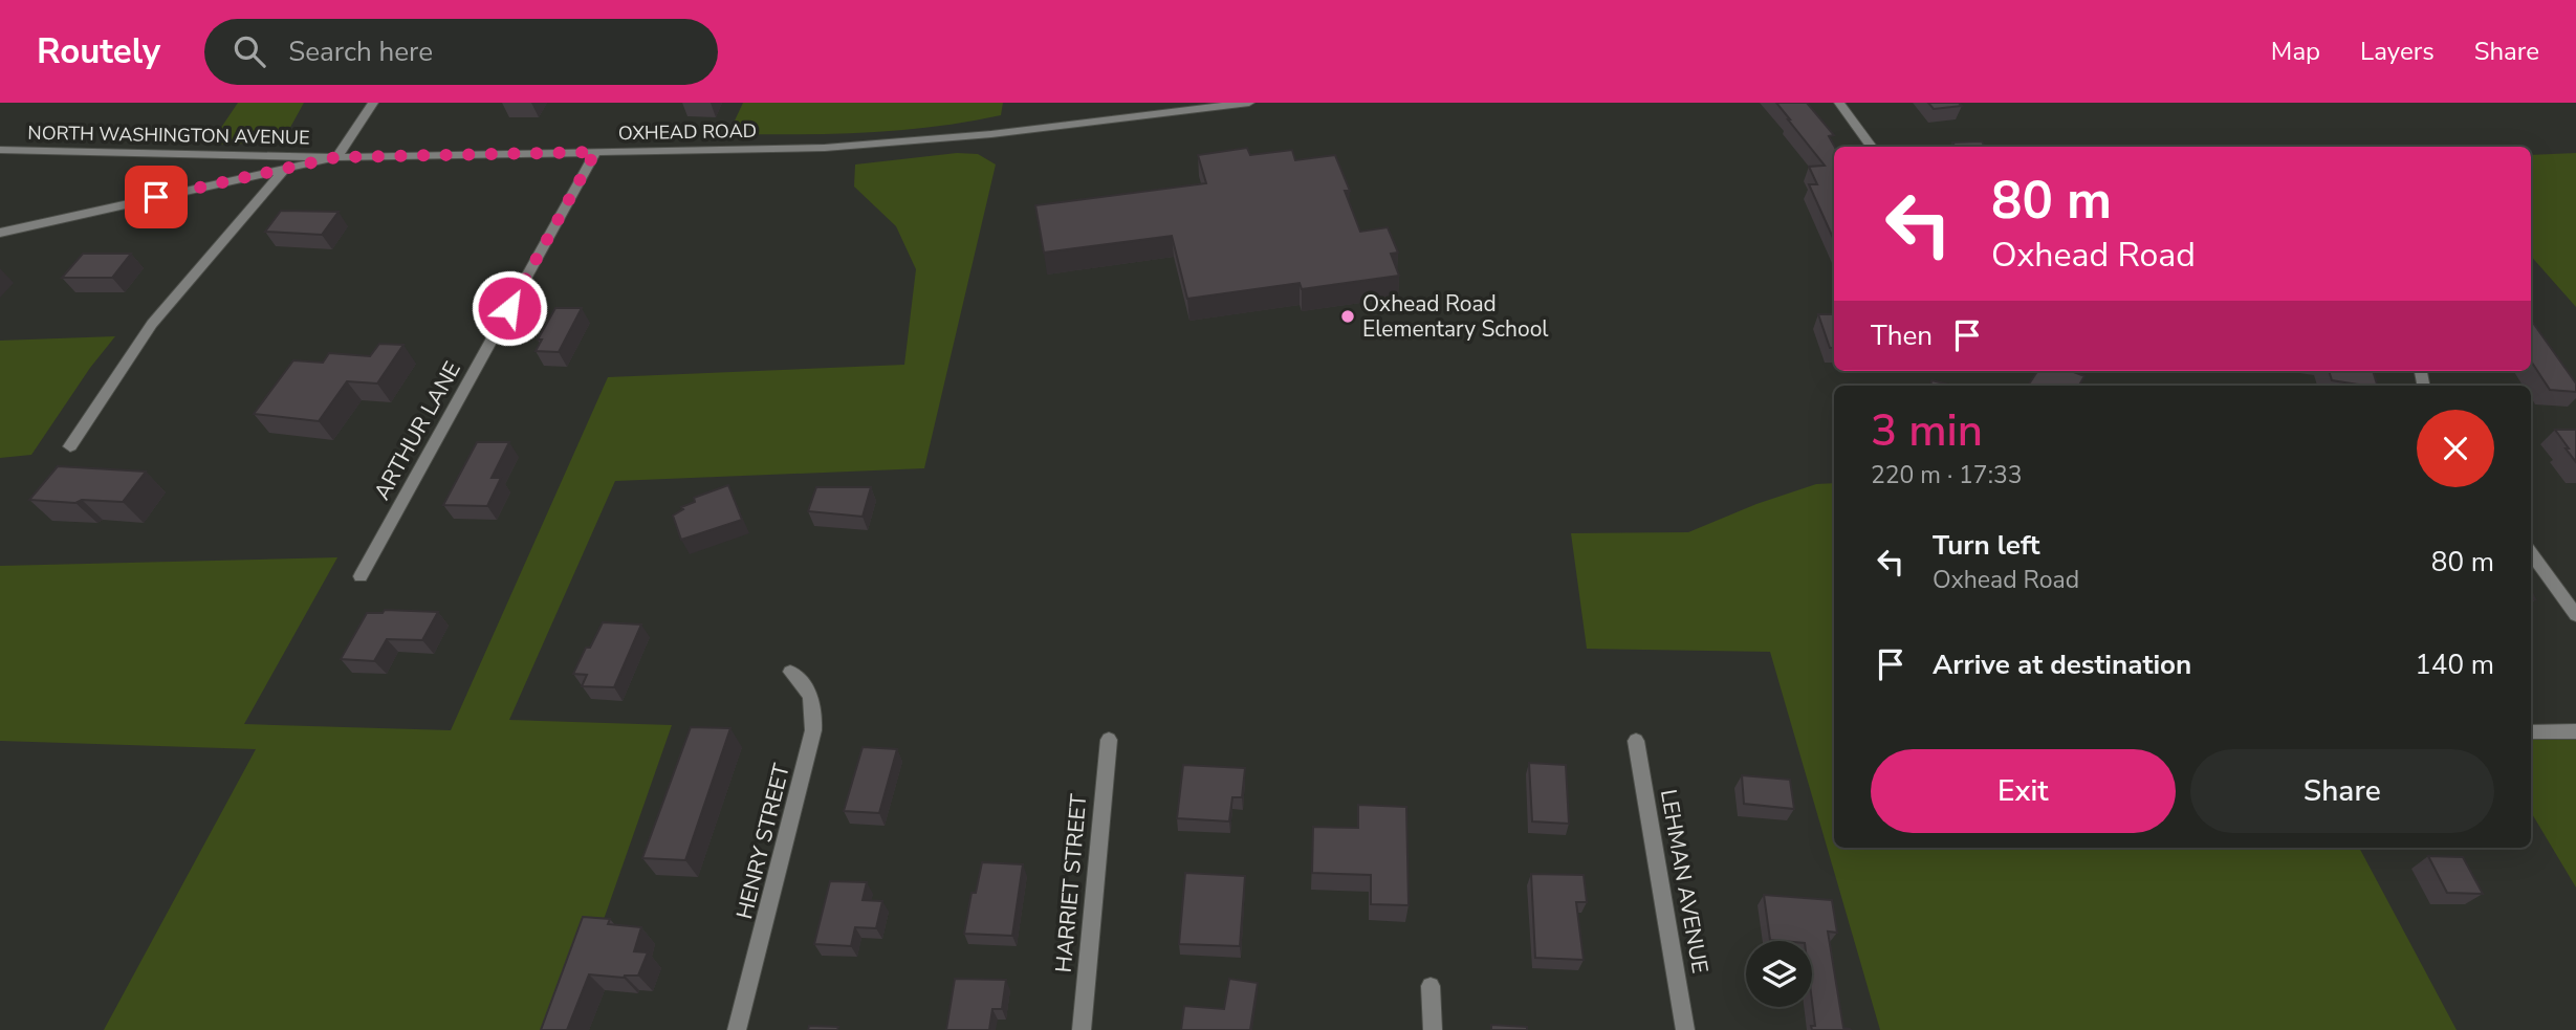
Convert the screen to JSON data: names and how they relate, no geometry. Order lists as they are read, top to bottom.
{
  "streets": {
    "street": [
      "OXHEAD ROAD",
      "NORTH WASHINGTON AVENUE",
      "ARTHUR LANE",
      "HENRY STREET",
      "LEHMAN AVENUE",
      "HARRIET STREET"
    ]
  },
  "crossings": [
    ["OXHEAD ROAD", "NORTH WASHINGTON AVENUE"],
    ["OXHEAD ROAD", "ARTHUR LANE"]
  ],
  "places": ["Oxhead Road Elementary School"],
  "page": {
    "header": "Routely",
    "search": "Search here",
    "nav": ["Map", "Layers", "Share"],
    "turn": ["80 m", "Oxhead Road"],
    "then": "Then",
    "heading": ["3 min", "220 m · 17:33"],
    "list": [
      {
        "name": "Turn left",
        "note": "Oxhead Road",
        "value": "80 m"
      },
      {
        "name": "Arrive at destination",
        "value": "140 m"
      }
    ],
    "buttons": ["Exit", "Share"]
  }
}
